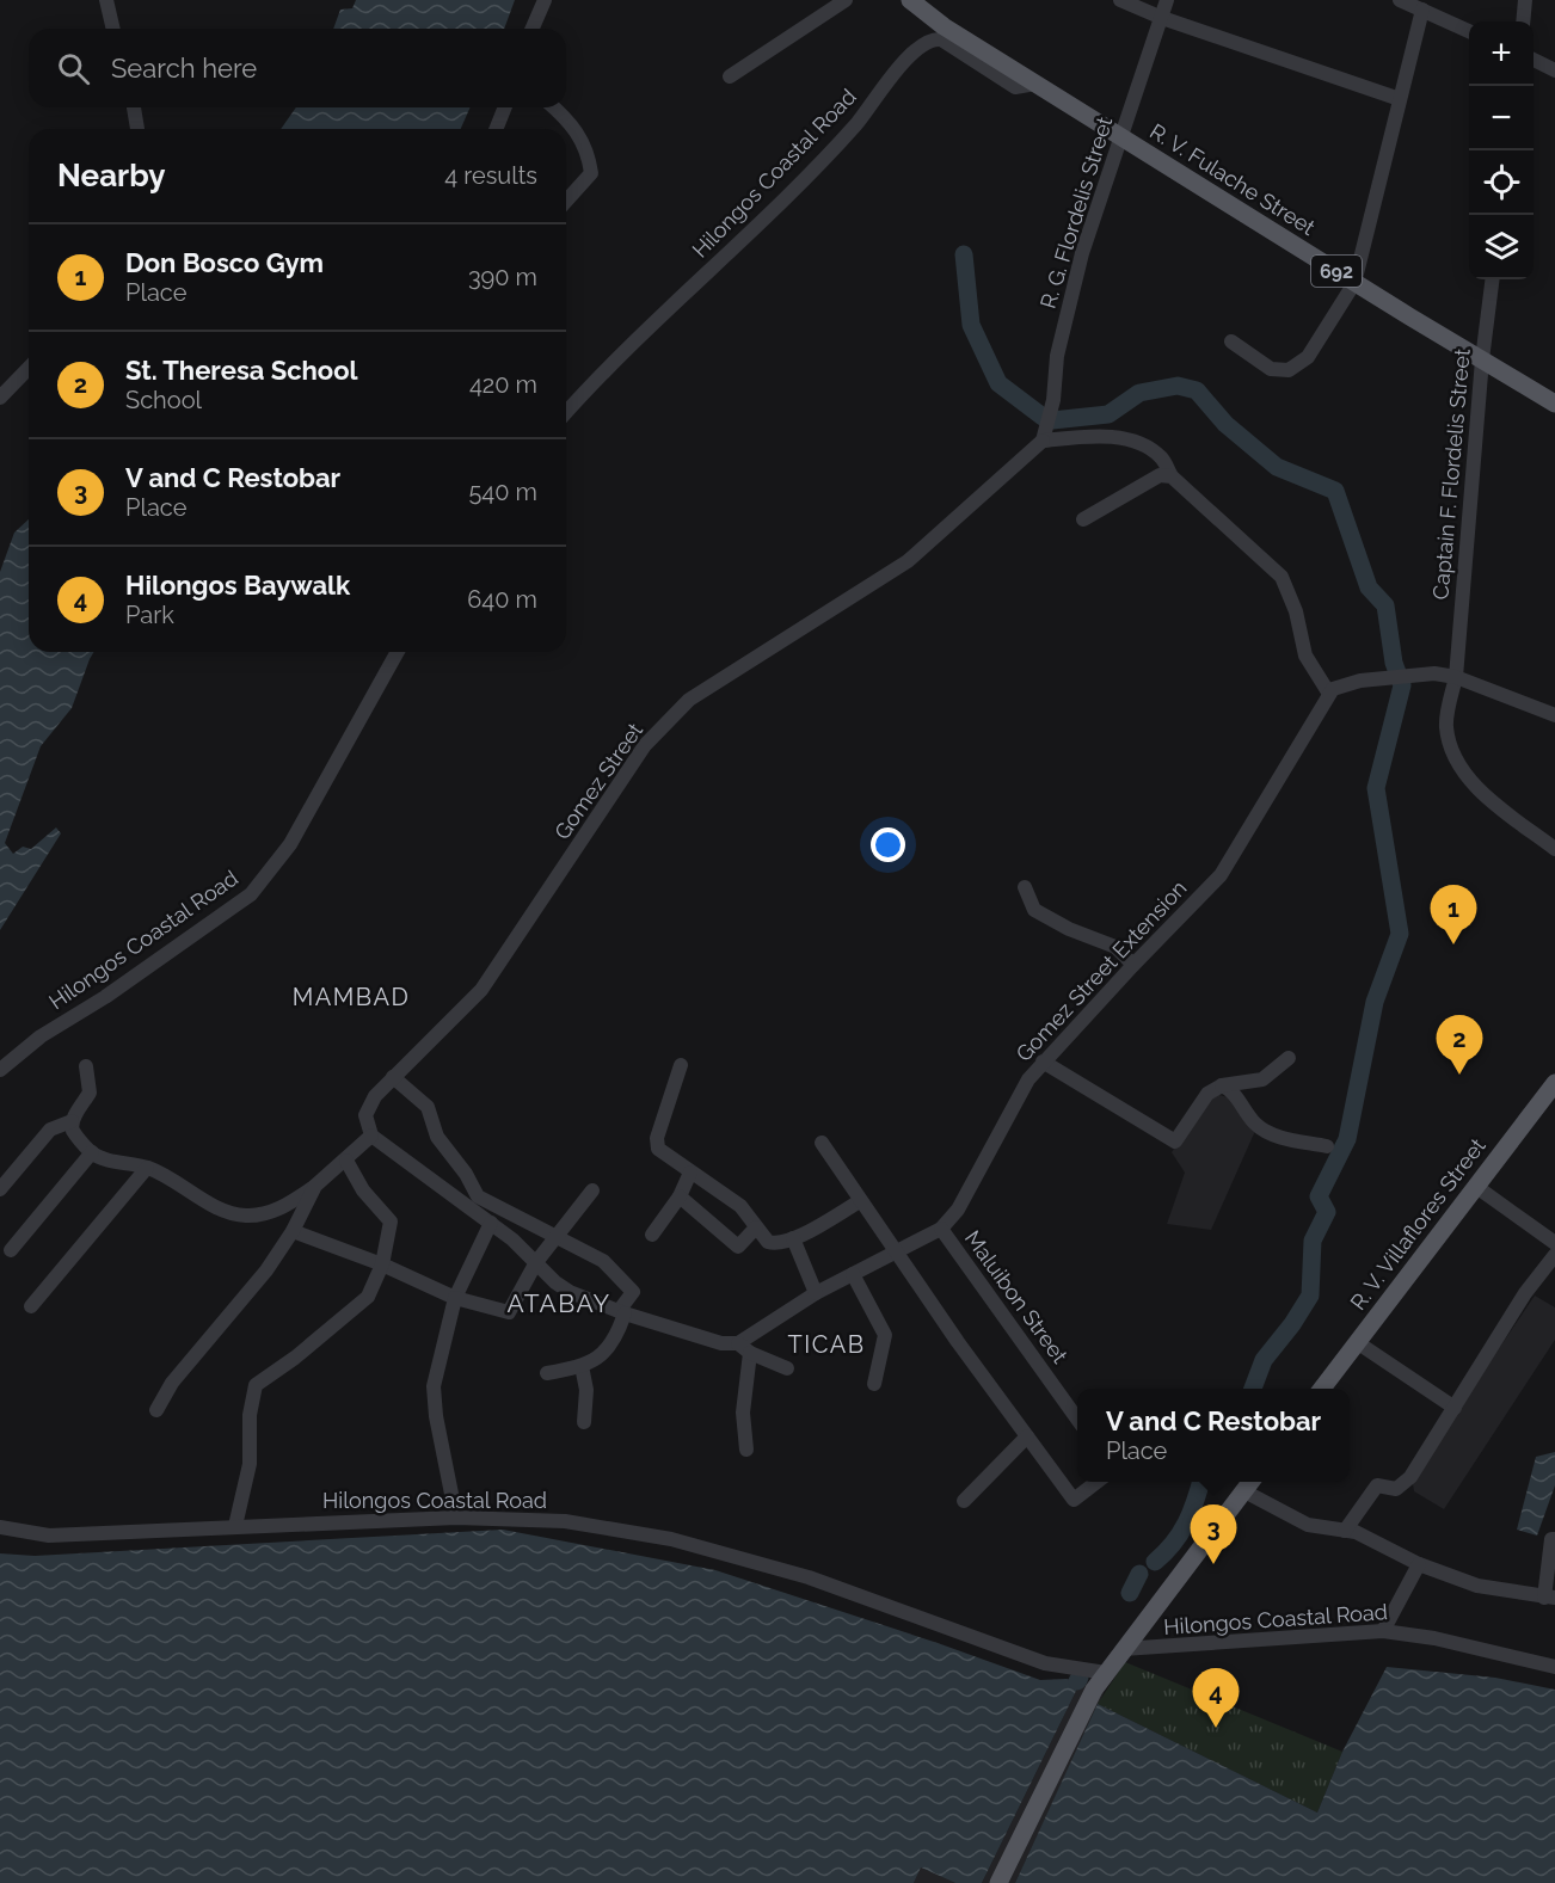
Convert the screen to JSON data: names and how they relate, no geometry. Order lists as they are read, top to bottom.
{
  "streets": {
    "main road": ["R. V. Fulache Street", "692", "R. V. Villaflores Street"],
    "street": [
      "Hilongos Coastal Road",
      "R. G. Flordelis Street",
      "Captain F. Flordelis Street",
      "Gomez Street",
      "Gomez Street Extension",
      "Maluibon Street"
    ]
  },
  "crossings": [
    ["Hilongos Coastal Road", "R. V. Fulache Street"],
    ["Hilongos Coastal Road", "692"],
    ["R. V. Fulache Street", "R. G. Flordelis Street"],
    ["R. V. Fulache Street", "692"],
    ["R. V. Fulache Street", "Captain F. Flordelis Street"],
    ["R. G. Flordelis Street", "Gomez Street"],
    ["Gomez Street Extension", "Maluibon Street"]
  ],
  "districts": ["MAMBAD", "ATABAY", "TICAB"],
  "page": {
    "map_buttons": ["+", "−"],
    "search": "Search here",
    "heading": ["Nearby", "4 results"],
    "list": [
      {
        "mark": "1",
        "name": "Don Bosco Gym",
        "note": "Place",
        "value": "390 m"
      },
      {
        "mark": "2",
        "name": "St. Theresa School",
        "note": "School",
        "value": "420 m"
      },
      {
        "mark": "3",
        "name": "V and C Restobar",
        "note": "Place",
        "value": "540 m"
      },
      {
        "mark": "4",
        "name": "Hilongos Baywalk",
        "note": "Park",
        "value": "640 m"
      }
    ],
    "pins": [
      "1",
      "2",
      "3",
      "4"
    ],
    "popup": ["V and C Restobar", "Place"]
  }
}
